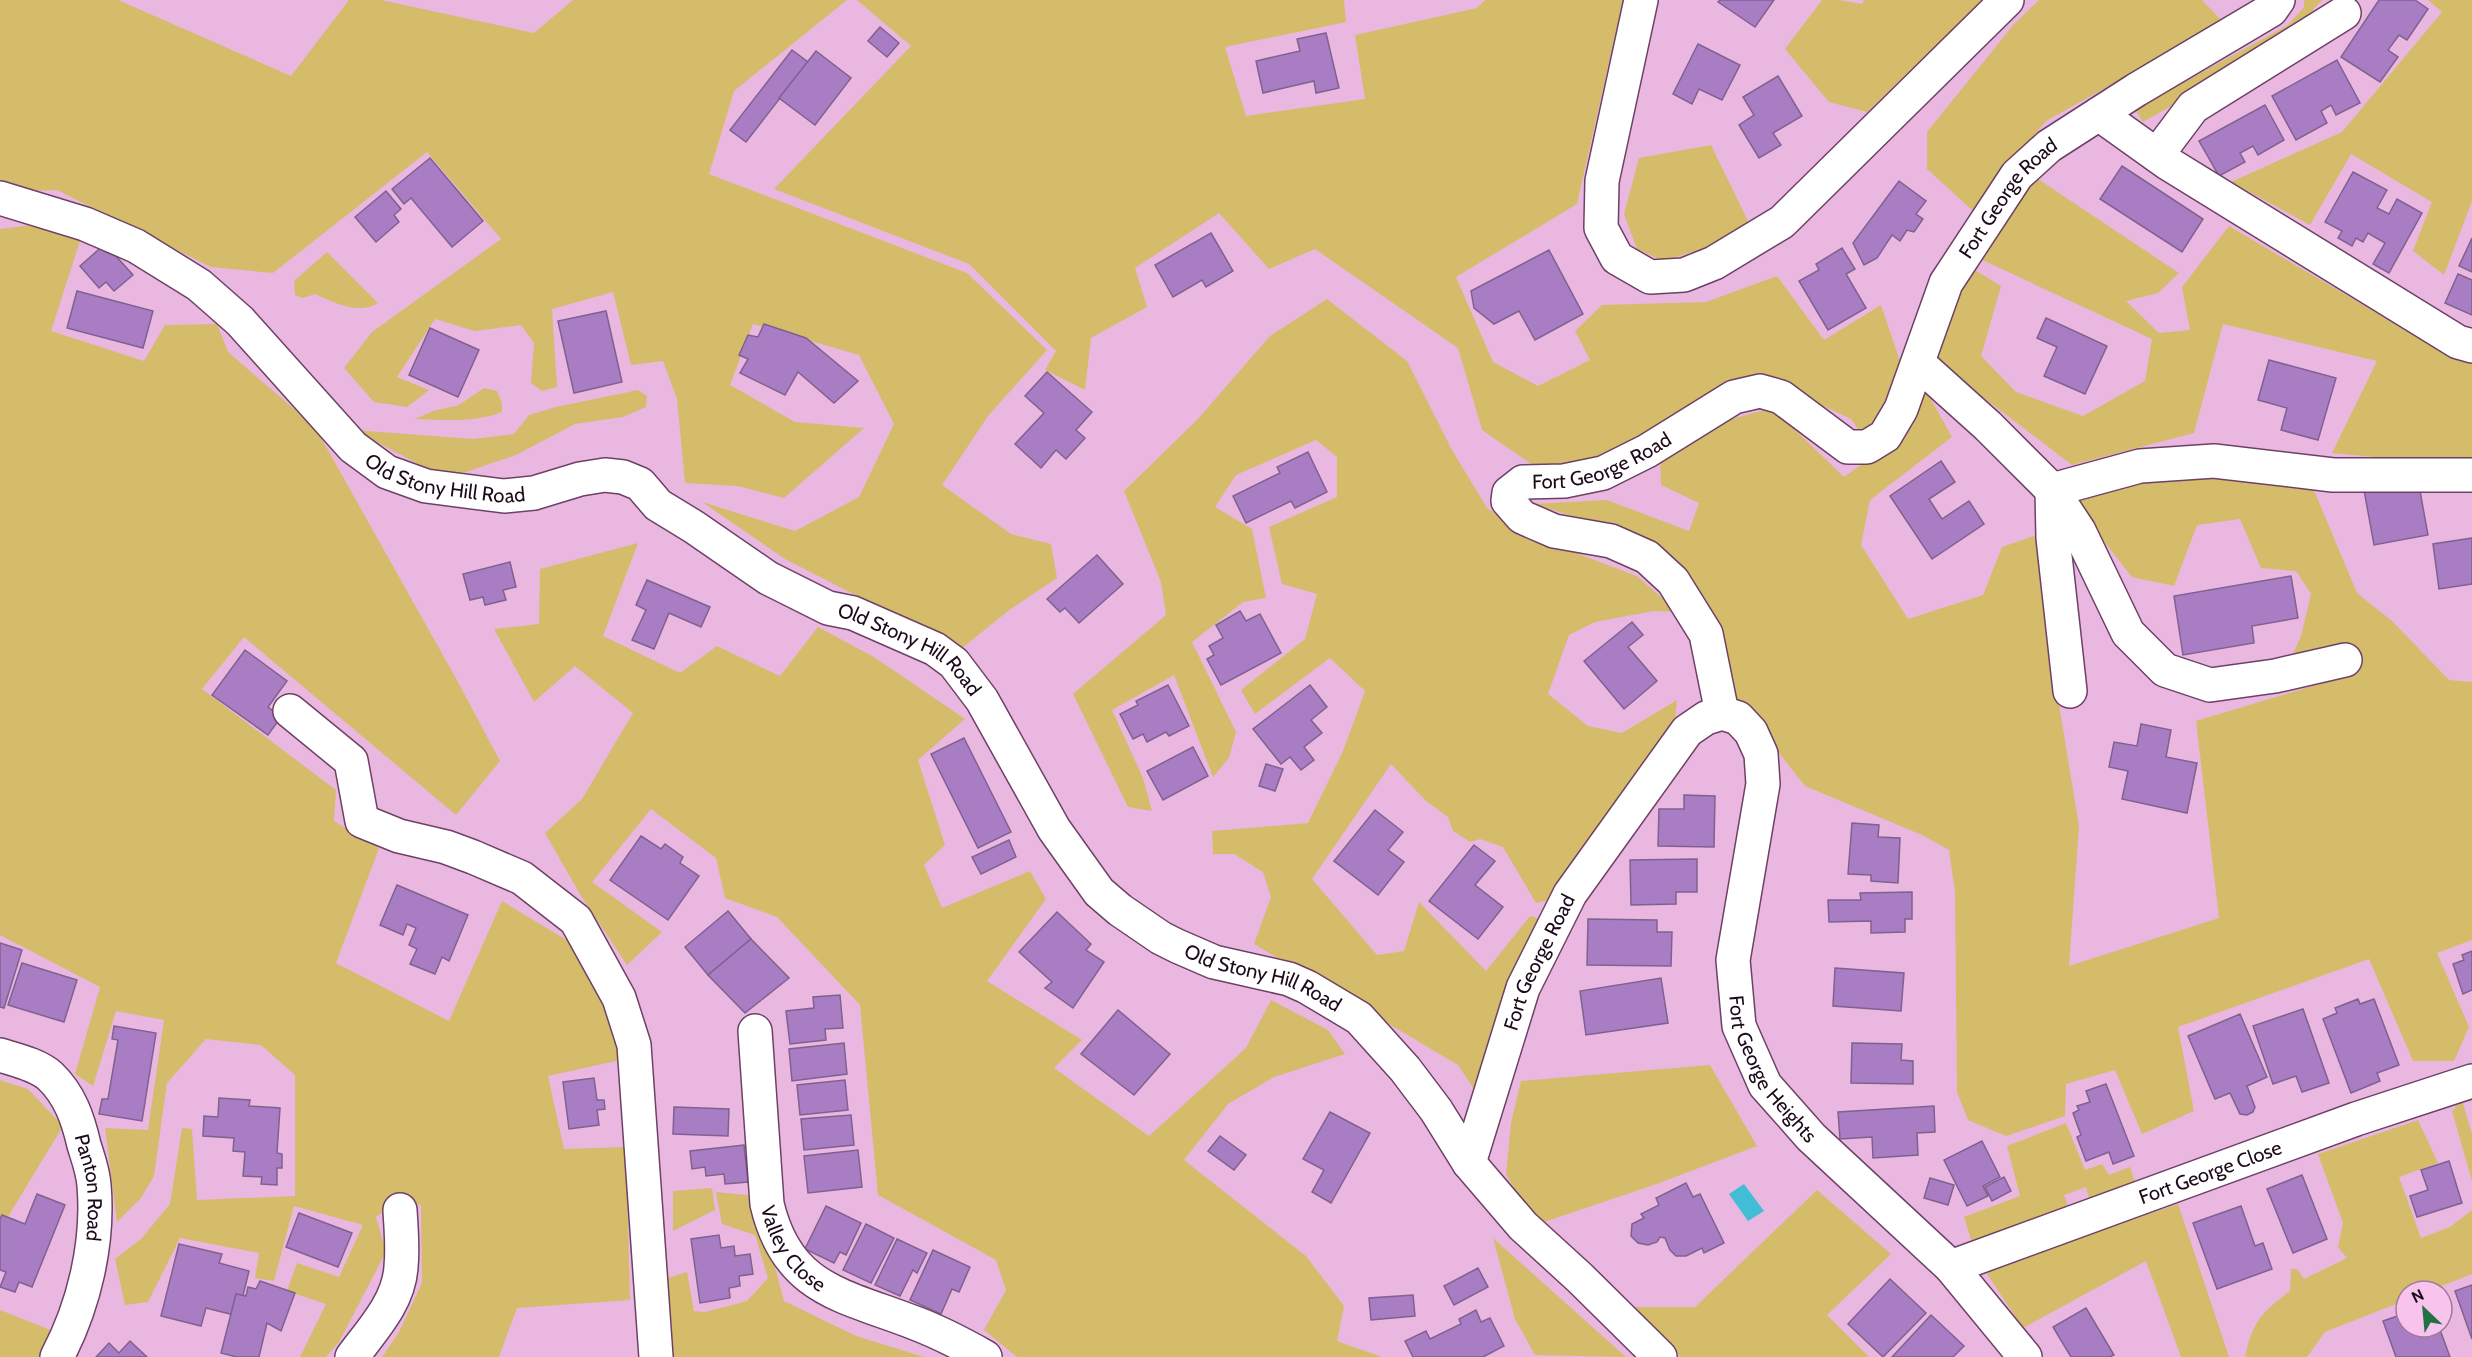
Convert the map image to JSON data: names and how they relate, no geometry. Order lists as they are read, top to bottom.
{
  "streets": {
    "street": [
      "Fort George Road",
      "Old Stony Hill Road",
      "Fort George Heights",
      "Fort George Close",
      "Panton Road",
      "Valley Close"
    ]
  },
  "crossings": [
    ["Fort George Road", "Old Stony Hill Road"],
    ["Fort George Road", "Fort George Heights"],
    ["Fort George Heights", "Fort George Close"]
  ],
  "north": "top left"
}
